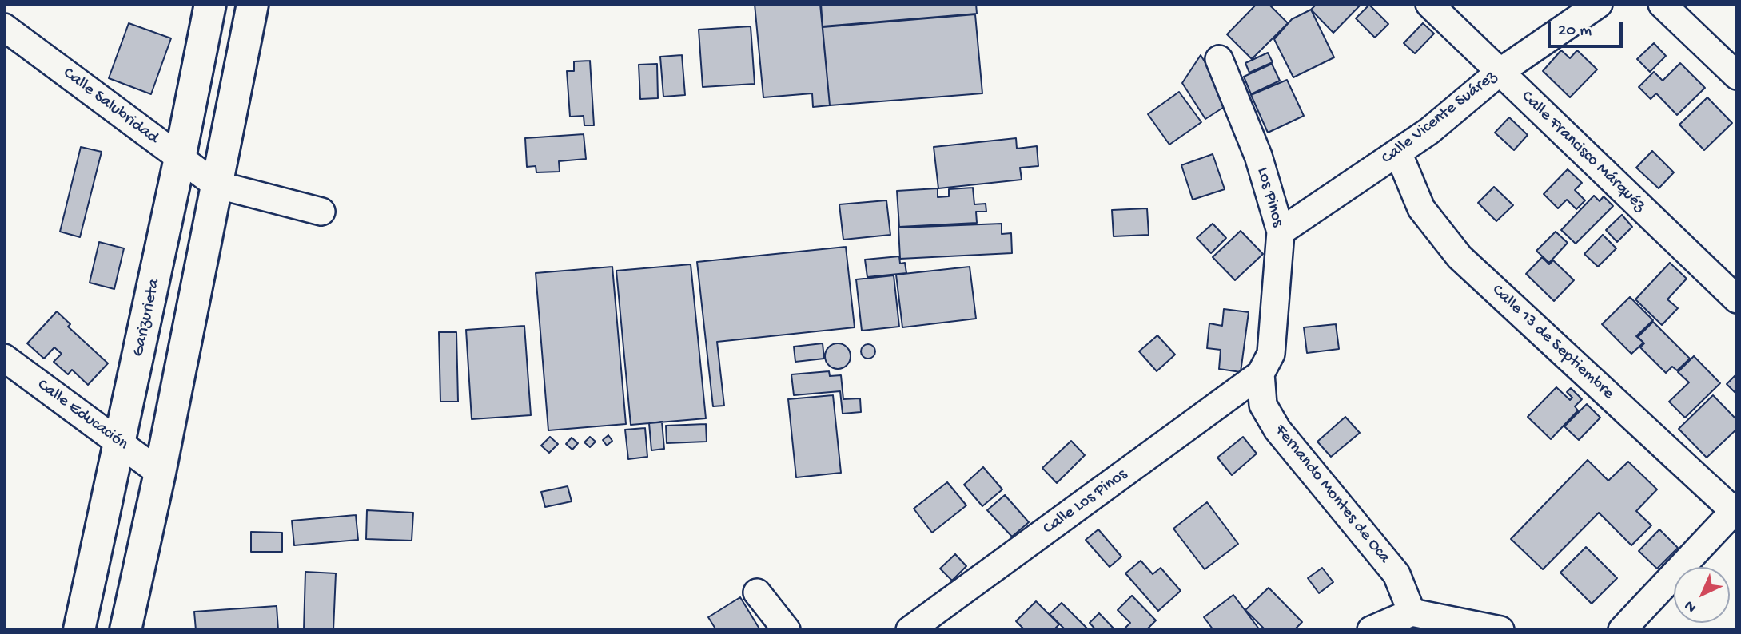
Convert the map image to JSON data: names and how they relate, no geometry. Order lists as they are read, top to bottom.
{
  "streets": {
    "main road": ["Garizurieta"],
    "street": [
      "Calle Salubridad",
      "Calle Vicente Suárez",
      "Calle Francisco Márquéz",
      "Los Pinos",
      "Calle 13 de Septiembre",
      "Calle Educación",
      "Fernando Montes de Oca",
      "Calle Los Pinos"
    ]
  },
  "crossings": [
    ["Calle Salubridad", "Garizurieta"],
    ["Calle Vicente Suárez", "Calle Francisco Márquéz"],
    ["Calle Vicente Suárez", "Los Pinos"],
    ["Calle Vicente Suárez", "Calle 13 de Septiembre"],
    ["Los Pinos", "Fernando Montes de Oca"],
    ["Los Pinos", "Calle Los Pinos"],
    ["Garizurieta", "Calle Educación"],
    ["Fernando Montes de Oca", "Calle Los Pinos"]
  ],
  "scale_bar": "20 m",
  "north": "bottom left"
}
